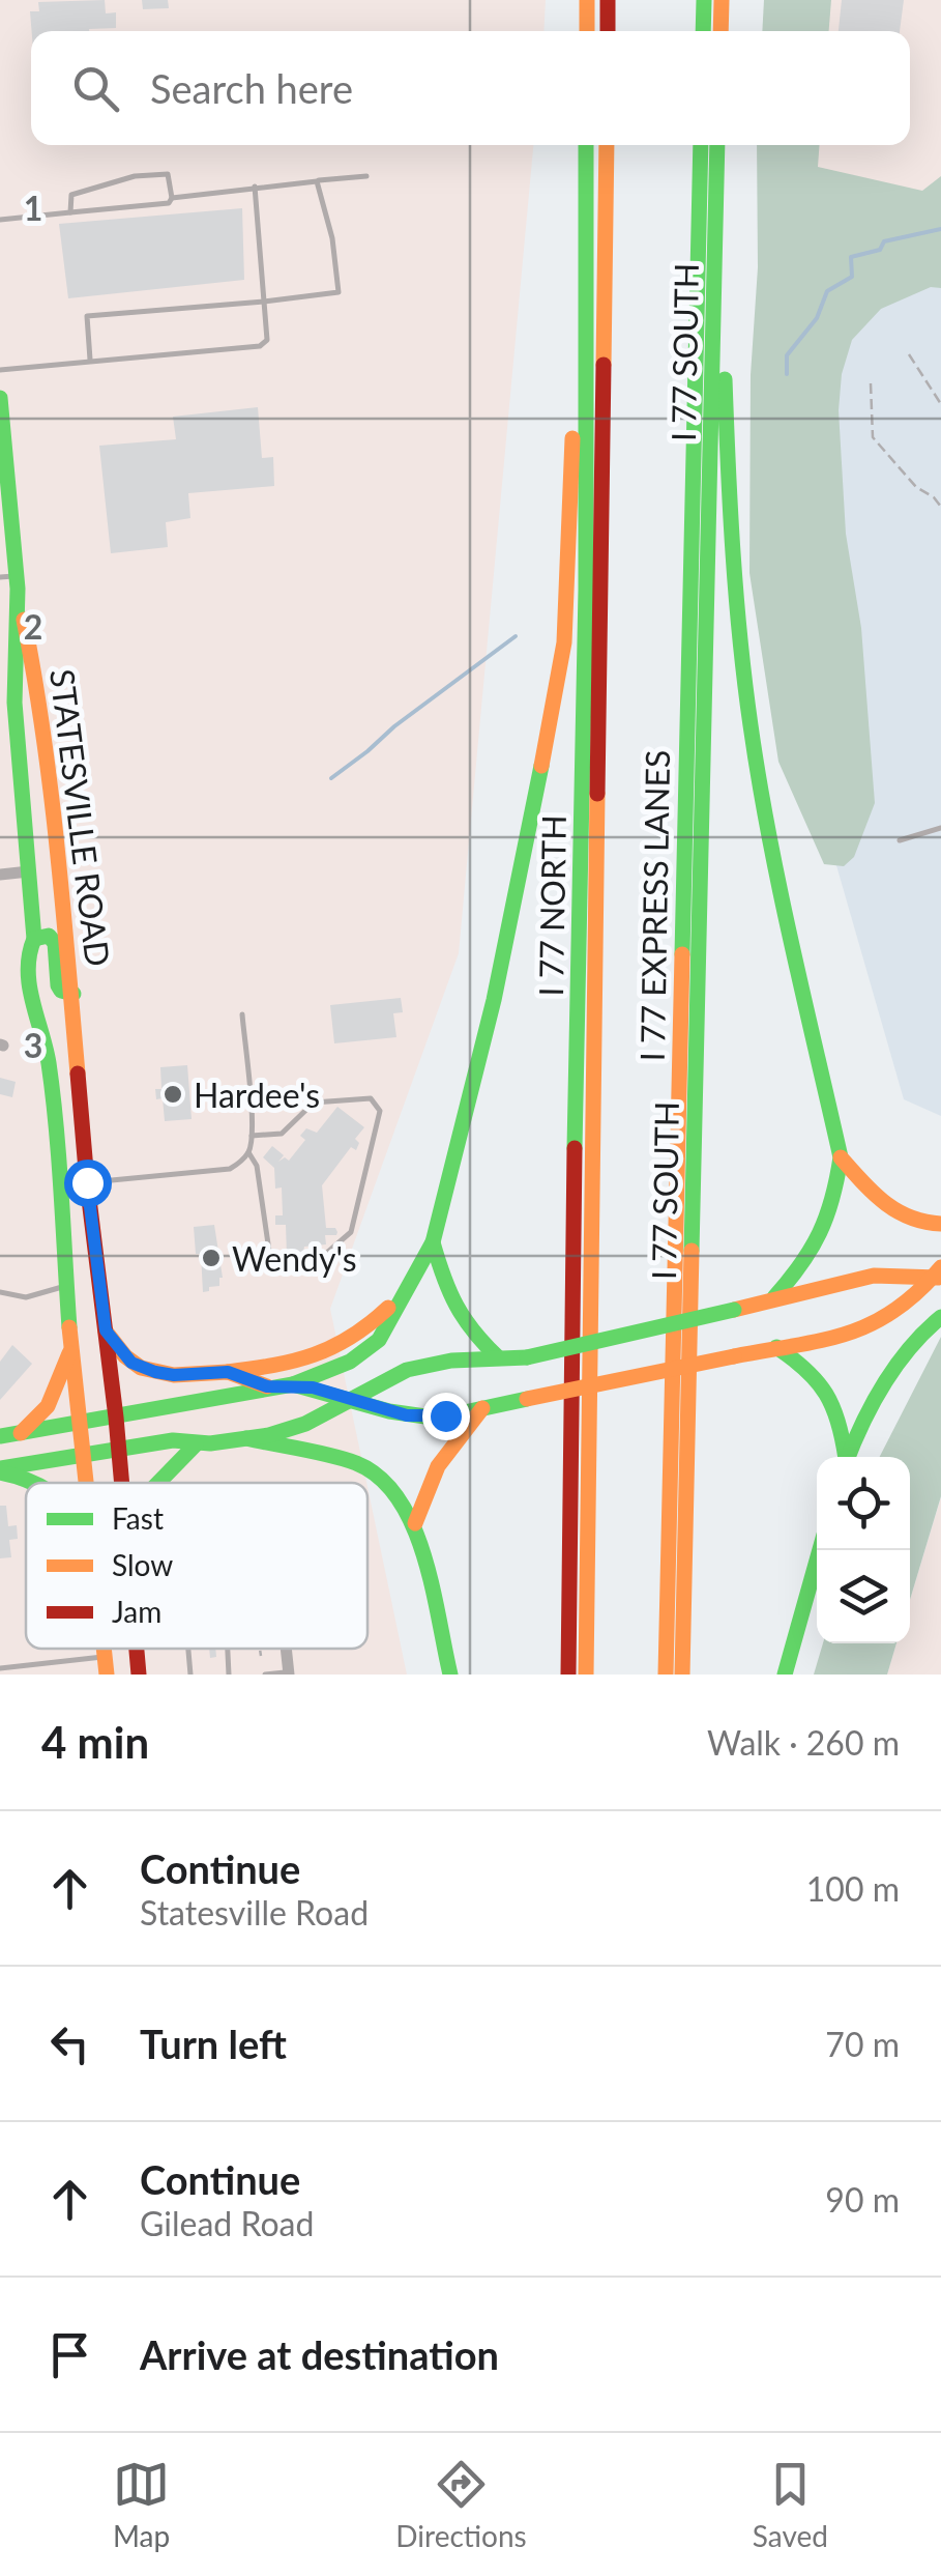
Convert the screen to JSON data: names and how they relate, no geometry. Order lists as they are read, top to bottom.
{
  "streets": {
    "main road": [
      "I 77 SOUTH",
      "STATESVILLE ROAD",
      "I 77 NORTH",
      "I 77 EXPRESS LANES"
    ]
  },
  "places": ["Hardee's", "Wendy's"],
  "legend": ["Fast", "Slow", "Jam"],
  "page": {
    "search": "Search here",
    "heading": ["4 min", "Walk · 260 m"],
    "list": [
      ["Continue", "Statesville Road", "100 m"],
      ["Turn left", "70 m"],
      ["Continue", "Gilead Road", "90 m"],
      "Arrive at destination"
    ],
    "nav": ["Map", "Directions", "Saved"]
  },
  "grid": {
    "rows": ["1", "2", "3"]
  }
}
